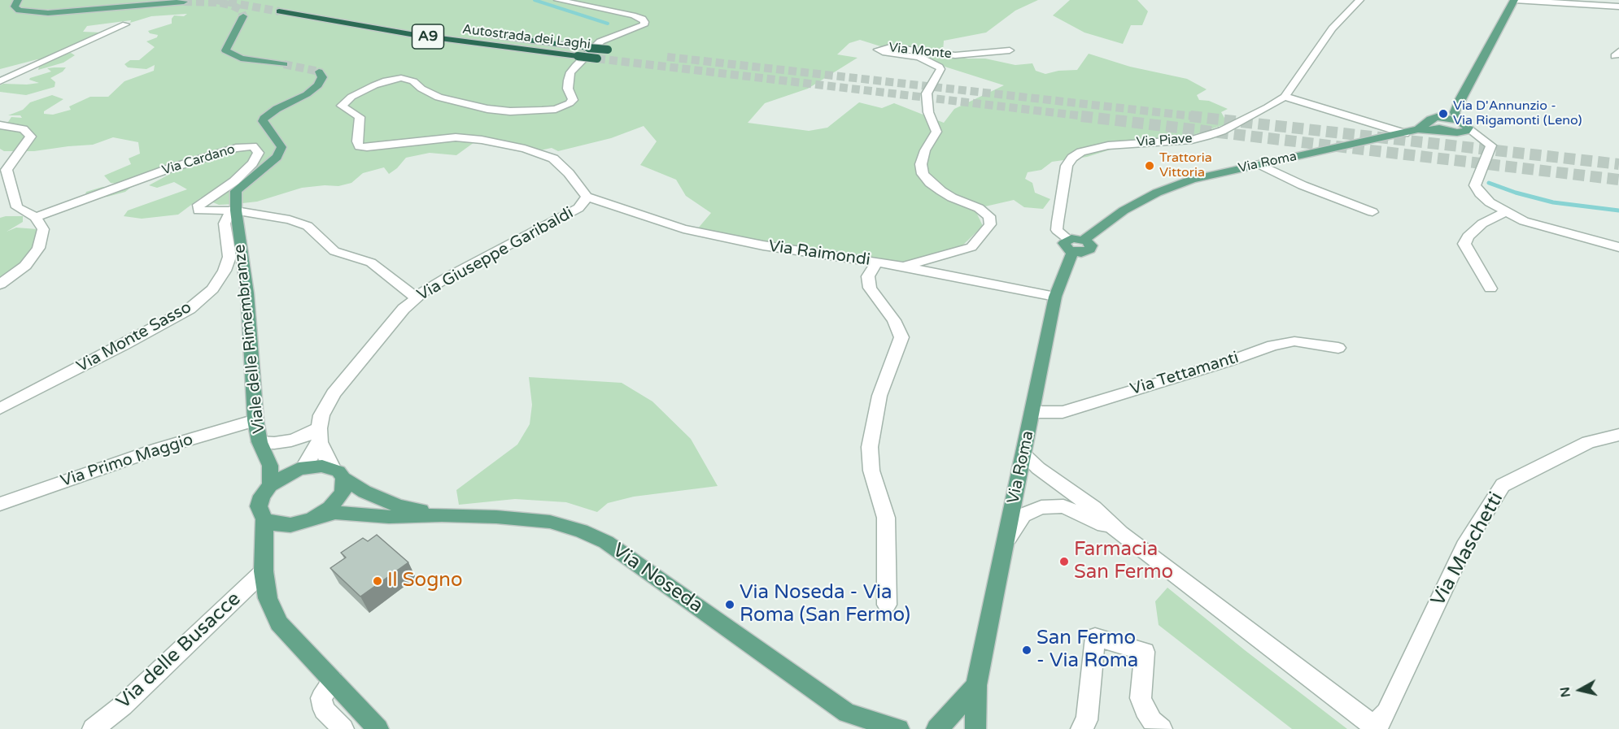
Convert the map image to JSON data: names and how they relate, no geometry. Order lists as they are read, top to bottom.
{
  "streets": {
    "highway": ["A9", "Autostrada dei Laghi"],
    "main road": ["Via Roma", "Viale delle Rimembranze", "Via Noseda"],
    "street": [
      "Via Monte",
      "Via Piave",
      "Via Cardano",
      "Via Raimondi",
      "Via Giuseppe Garibaldi",
      "Via Monte Sasso",
      "Via Tettamanti",
      "Via Primo Maggio",
      "Via Maschetti",
      "Via delle Busacce"
    ]
  },
  "crossings": [
    ["Via Monte", "Via Raimondi"],
    ["Via Piave", "Via Roma"],
    ["Via Cardano", "Via Giuseppe Garibaldi"],
    ["Via Cardano", "Via Monte Sasso"],
    ["Via Cardano", "Viale delle Rimembranze"],
    ["Via Roma", "Via Raimondi"],
    ["Via Roma", "Via Tettamanti"],
    ["Via Raimondi", "Via Giuseppe Garibaldi"],
    ["Via Giuseppe Garibaldi", "Viale delle Rimembranze"],
    ["Via Giuseppe Garibaldi", "Via Noseda"],
    ["Via Monte Sasso", "Viale delle Rimembranze"],
    ["Viale delle Rimembranze", "Via Primo Maggio"],
    ["Viale delle Rimembranze", "Via Noseda"]
  ],
  "places": [
    "Via D'Annunzio - Via Rigamonti (Leno)",
    "Trattoria Vittoria",
    "Farmacia San Fermo",
    "Il Sogno",
    "Via Noseda - Via Roma (San Fermo)",
    "San Fermo - Via Roma"
  ],
  "north": "left"
}
